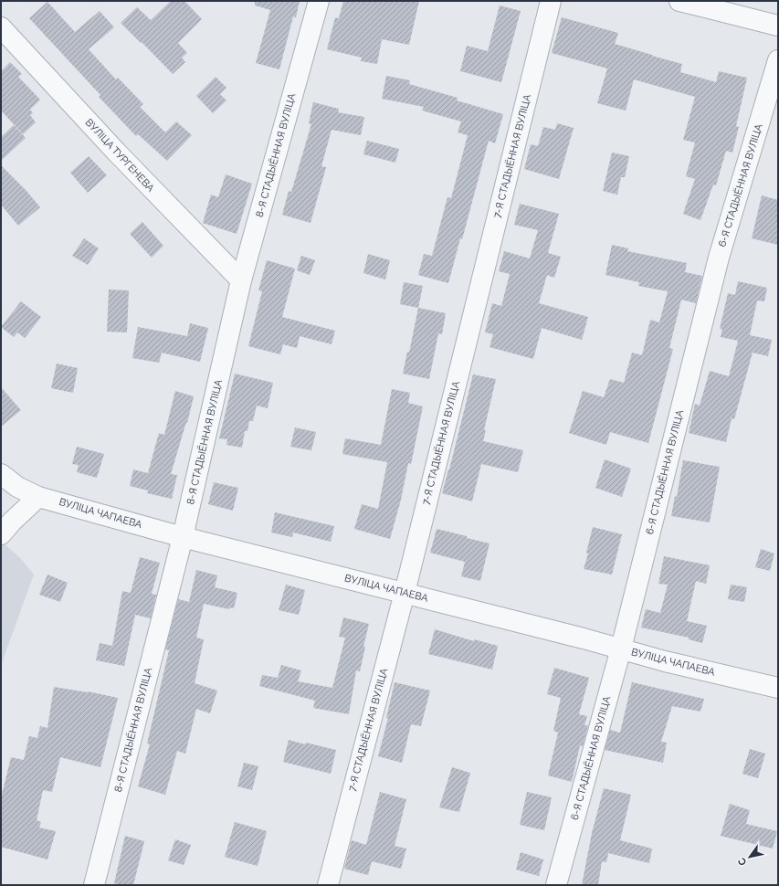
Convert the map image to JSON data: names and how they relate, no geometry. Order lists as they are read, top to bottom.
{
  "streets": {
    "street": [
      "ВУЛІЦА ТУРГЕНЕВА",
      "8-Я СТАДЫЁННАЯ ВУЛІЦА",
      "7-Я СТАДЫЁННАЯ ВУЛІЦА",
      "6-Я СТАДЫЁННАЯ ВУЛІЦА",
      "ВУЛІЦА ЧАПАЕВА"
    ]
  },
  "crossings": [
    ["ВУЛІЦА ТУРГЕНЕВА", "8-Я СТАДЫЁННАЯ ВУЛІЦА"],
    ["8-Я СТАДЫЁННАЯ ВУЛІЦА", "ВУЛІЦА ЧАПАЕВА"],
    ["7-Я СТАДЫЁННАЯ ВУЛІЦА", "ВУЛІЦА ЧАПАЕВА"],
    ["6-Я СТАДЫЁННАЯ ВУЛІЦА", "ВУЛІЦА ЧАПАЕВА"]
  ],
  "north": "bottom left"
}
